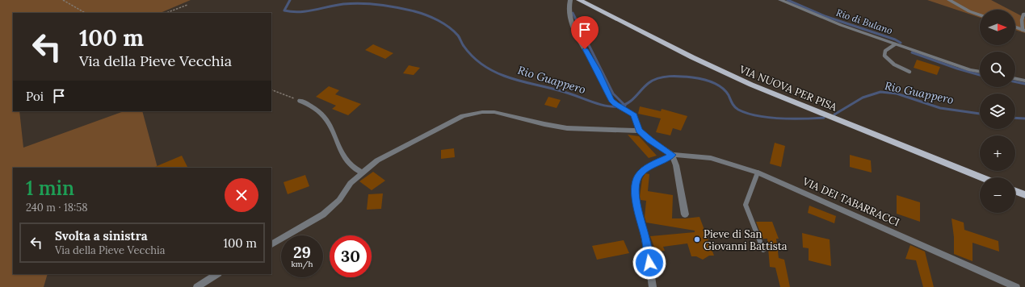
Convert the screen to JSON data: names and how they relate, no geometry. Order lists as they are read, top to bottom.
{
  "streets": {
    "main road": ["VIA NUOVA PER PISA"],
    "street": ["VIA DEI TABARRACCI"]
  },
  "water": ["Rio di Bulano", "Rio Guappero"],
  "places": ["Pieve di San Giovanni Battista"],
  "north": "right",
  "page": {
    "map_buttons": ["+", "−"],
    "turn": ["100 m", "Via della Pieve Vecchia"],
    "then": "Poi",
    "heading": ["1 min", "240 m · 18:58"],
    "list": [
      {
        "name": "Svolta a sinistra",
        "note": "Via della Pieve Vecchia",
        "value": "100 m"
      }
    ],
    "speed": "29 km/h",
    "limit": "30"
  }
}
